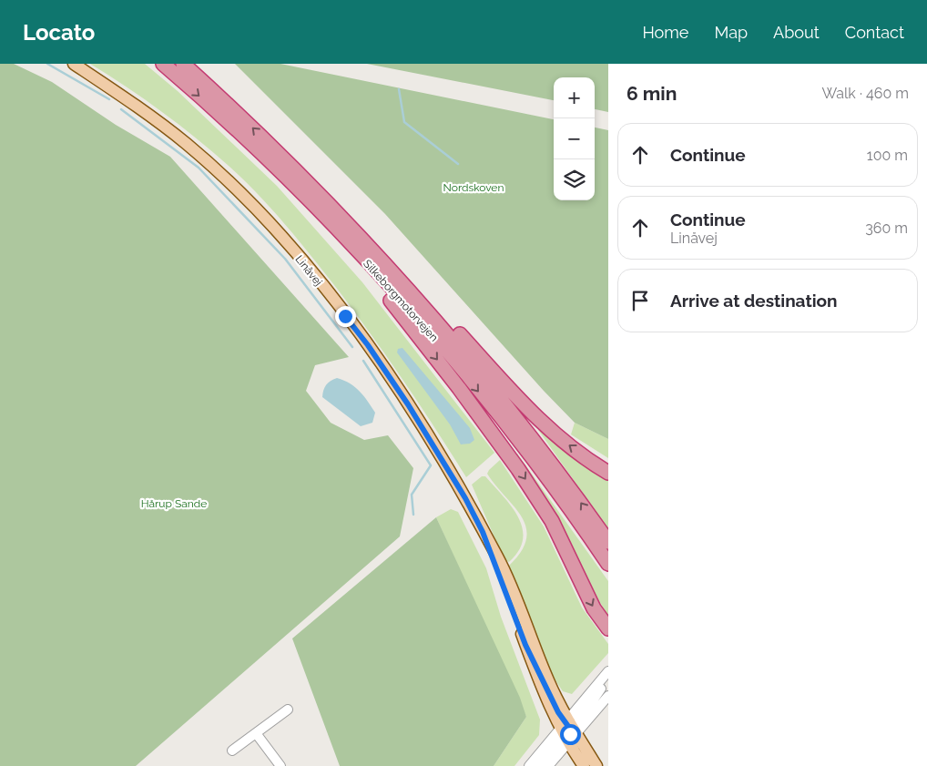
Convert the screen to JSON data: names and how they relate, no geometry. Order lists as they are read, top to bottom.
{
  "streets": {
    "highway": ["Silkeborgmotorvejen"],
    "main road": ["Linåvej"]
  },
  "parks": ["Nordskoven", "Hårup Sande"],
  "page": {
    "header": "Locato",
    "nav": [
      "Home",
      "Map",
      "About",
      "Contact"
    ],
    "heading": ["6 min", "Walk · 460 m"],
    "map_buttons": ["+", "−"],
    "list": [
      ["Continue", "100 m"],
      ["Continue", "Linåvej", "360 m"],
      "Arrive at destination"
    ]
  }
}
